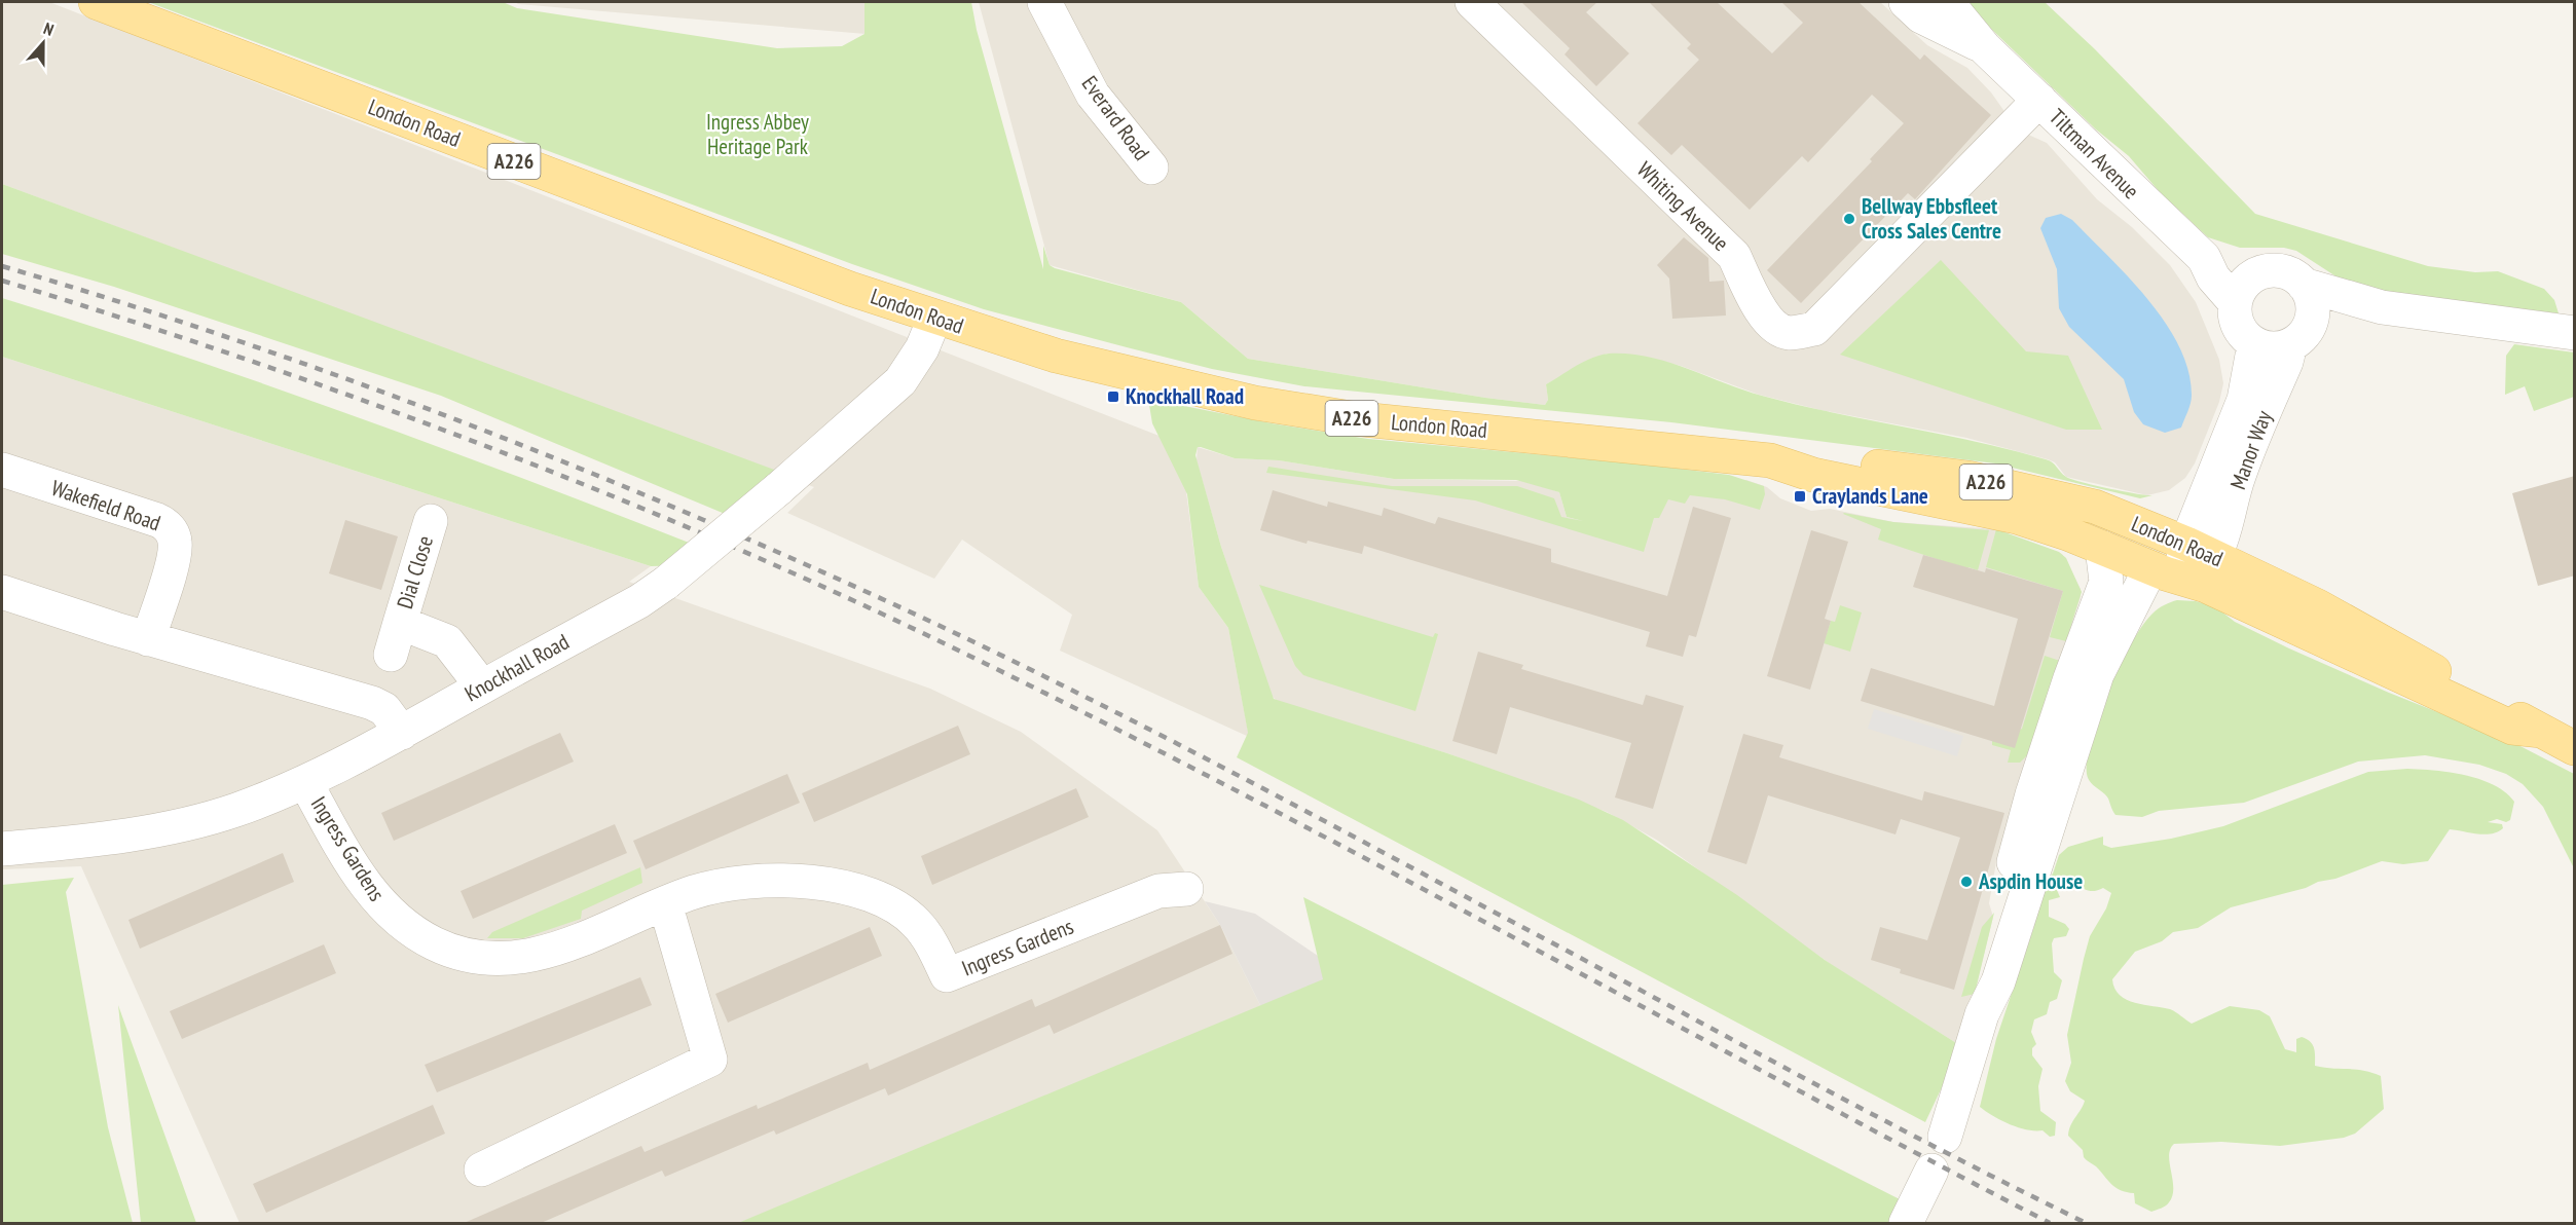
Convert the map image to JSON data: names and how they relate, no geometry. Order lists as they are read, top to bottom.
{
  "streets": {
    "main road": ["London Road", "A226"],
    "street": [
      "Everard Road",
      "Tiltman Avenue",
      "Whiting Avenue",
      "Manor Way",
      "Wakefield Road",
      "Dial Close",
      "Knockhall Road",
      "Ingress Gardens"
    ]
  },
  "crossings": [
    ["London Road", "Manor Way"],
    ["London Road", "Knockhall Road"],
    ["Tiltman Avenue", "Whiting Avenue"],
    ["Tiltman Avenue", "Manor Way"],
    ["Dial Close", "Knockhall Road"],
    ["Knockhall Road", "Ingress Gardens"]
  ],
  "parks": ["Ingress Abbey Heritage Park"],
  "places": {
    "other": ["Bellway Ebbsfleet Cross Sales Centre", "Aspdin House"],
    "transit": ["Knockhall Road", "Craylands Lane"]
  },
  "north": "top"
}
